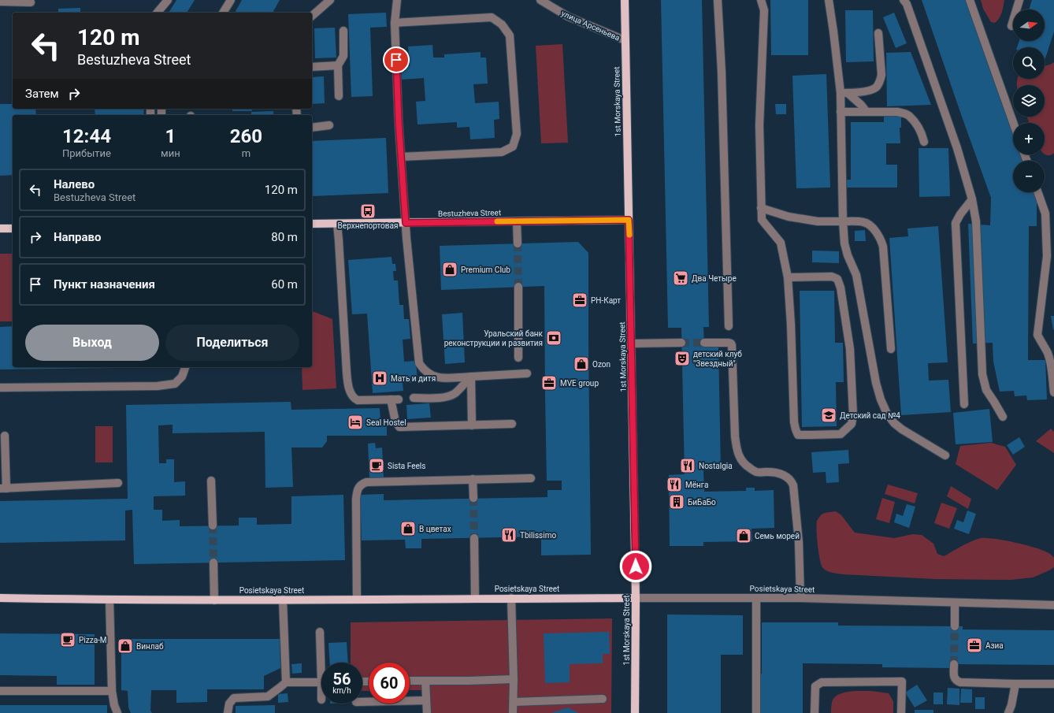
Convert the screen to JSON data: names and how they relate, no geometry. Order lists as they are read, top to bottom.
{
  "streets": {
    "main road": ["1st Morskaya Street", "Bestuzheva Street", "Posietskaya Street"],
    "street": ["улица Арсеньева"]
  },
  "crossings": [
    ["улица Арсеньева", "1st Morskaya Street"],
    ["1st Morskaya Street", "Bestuzheva Street"],
    ["1st Morskaya Street", "Posietskaya Street"]
  ],
  "places": {
    "bus stop": ["Верхнепортовая"],
    "shop": [
      "Premium Club",
      "Ozon",
      "В цветах",
      "Семь морей",
      "Винлаб"
    ],
    "supermarket": ["Два Четыре"],
    "office": ["РН-Карт", "MVE group", "Азиа"],
    "bank": ["Уральский банк реконструкции и развития"],
    "theatre": ["детский клуб \"Звездный\""],
    "hospital": ["Мать и дитя"],
    "school or university": ["Детский сад №4"],
    "hotel": ["Seal Hostel"],
    "cafe": ["Sista Feels", "Pizza-M"],
    "restaurant": ["Nostalgia", "Мёнга", "Tbilissimo"],
    "building": ["БиБаБо"]
  },
  "north": "right",
  "page": {
    "map_buttons": ["+", "−"],
    "turn": ["120 m", "Bestuzheva Street"],
    "then": "Затем",
    "eta": [
      "12:44",
      "Прибытие",
      "1",
      "мин",
      "260",
      "m"
    ],
    "list": [
      {
        "name": "Налево",
        "note": "Bestuzheva Street",
        "value": "120 m"
      },
      {
        "name": "Направо",
        "value": "80 m"
      },
      {
        "name": "Пункт назначения",
        "value": "60 m"
      }
    ],
    "buttons": ["Выход", "Поделиться"],
    "speed": "56 km/h",
    "limit": "60"
  }
}
